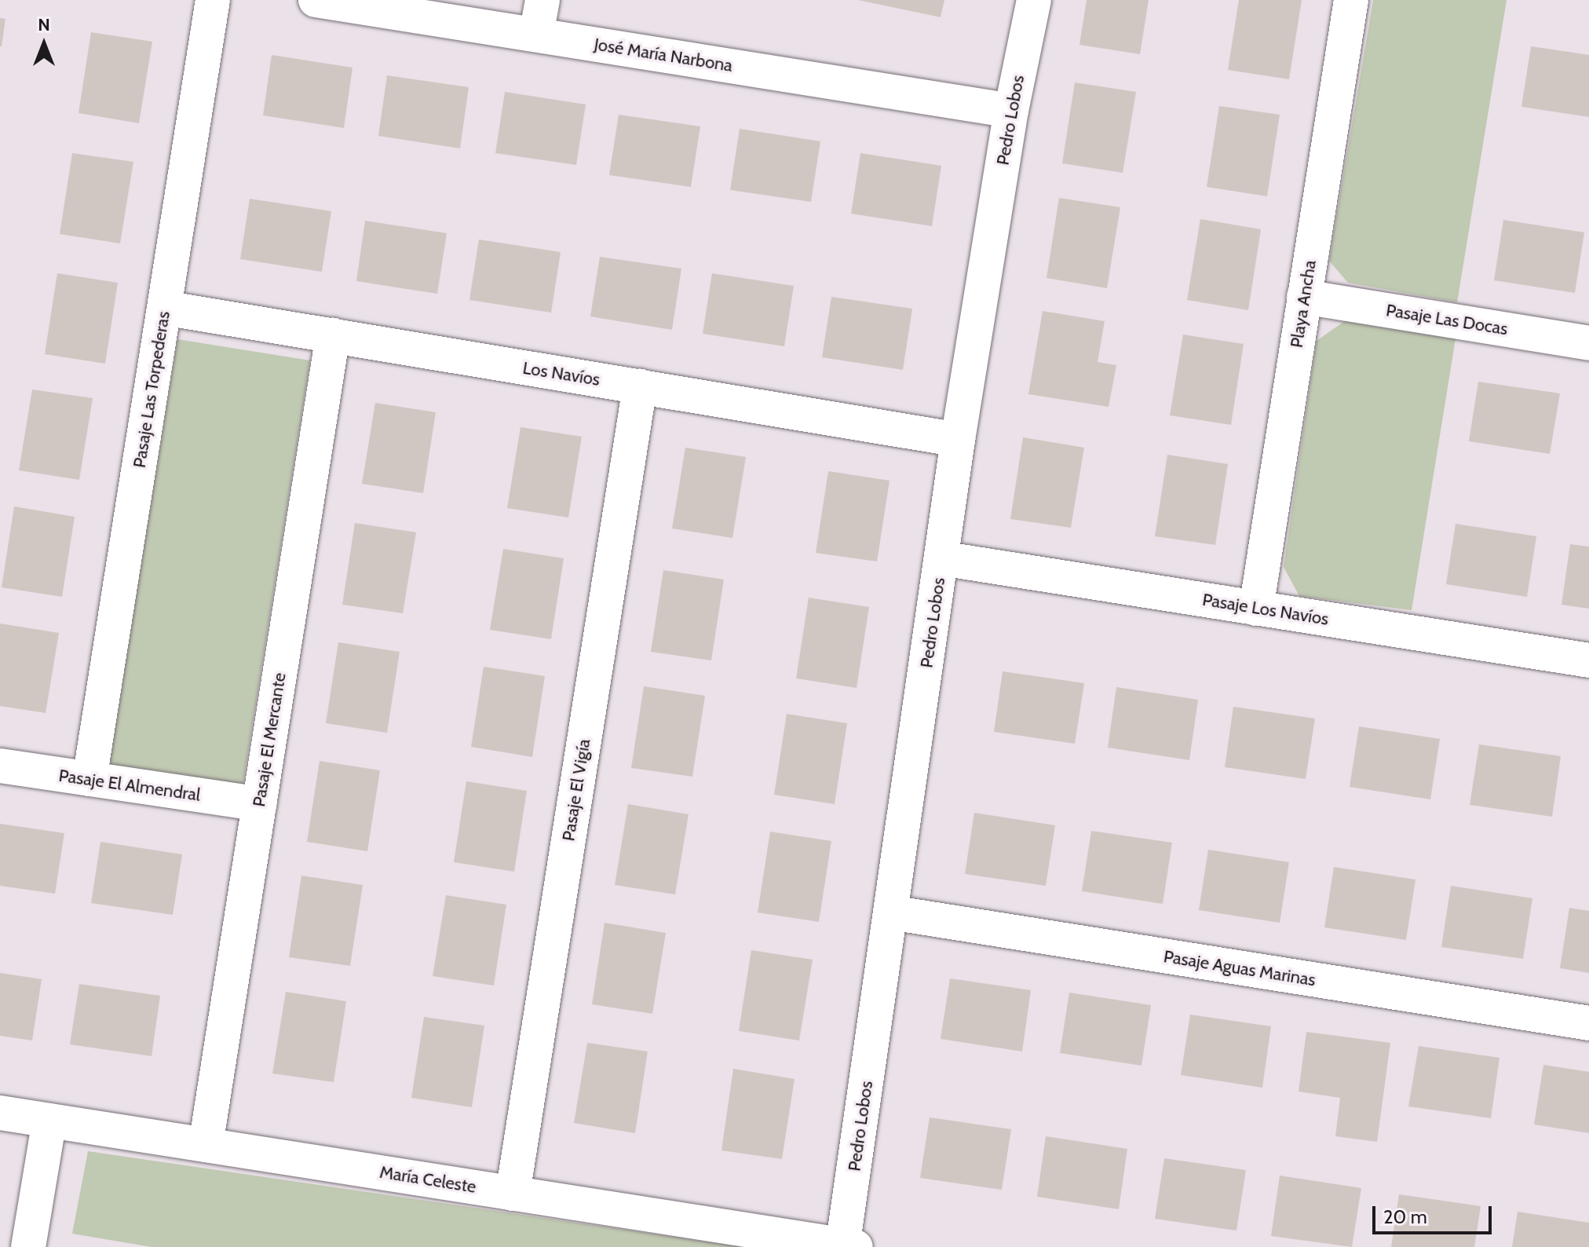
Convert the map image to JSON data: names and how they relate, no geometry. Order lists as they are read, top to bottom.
{
  "streets": {
    "street": [
      "José María Narbona",
      "Pedro Lobos",
      "Playa Ancha",
      "Pasaje Las Docas",
      "Los Navíos",
      "Pasaje Las Torpederas",
      "Pasaje Los Navíos",
      "Pasaje El Mercante",
      "Pasaje El Almendral",
      "Pasaje El Vigía",
      "Pasaje Aguas Marinas",
      "María Celeste"
    ]
  },
  "crossings": [
    ["José María Narbona", "Pedro Lobos"],
    ["Pedro Lobos", "Los Navíos"],
    ["Pedro Lobos", "Pasaje Los Navíos"],
    ["Pedro Lobos", "Pasaje Aguas Marinas"],
    ["Pedro Lobos", "María Celeste"],
    ["Playa Ancha", "Pasaje Las Docas"],
    ["Playa Ancha", "Pasaje Los Navíos"],
    ["Los Navíos", "Pasaje Las Torpederas"],
    ["Los Navíos", "Pasaje El Mercante"],
    ["Los Navíos", "Pasaje El Vigía"],
    ["Pasaje Las Torpederas", "Pasaje El Almendral"],
    ["Pasaje El Mercante", "Pasaje El Almendral"],
    ["Pasaje El Mercante", "María Celeste"],
    ["Pasaje El Vigía", "María Celeste"]
  ],
  "scale_bar": "20 m",
  "north": "top"
}
